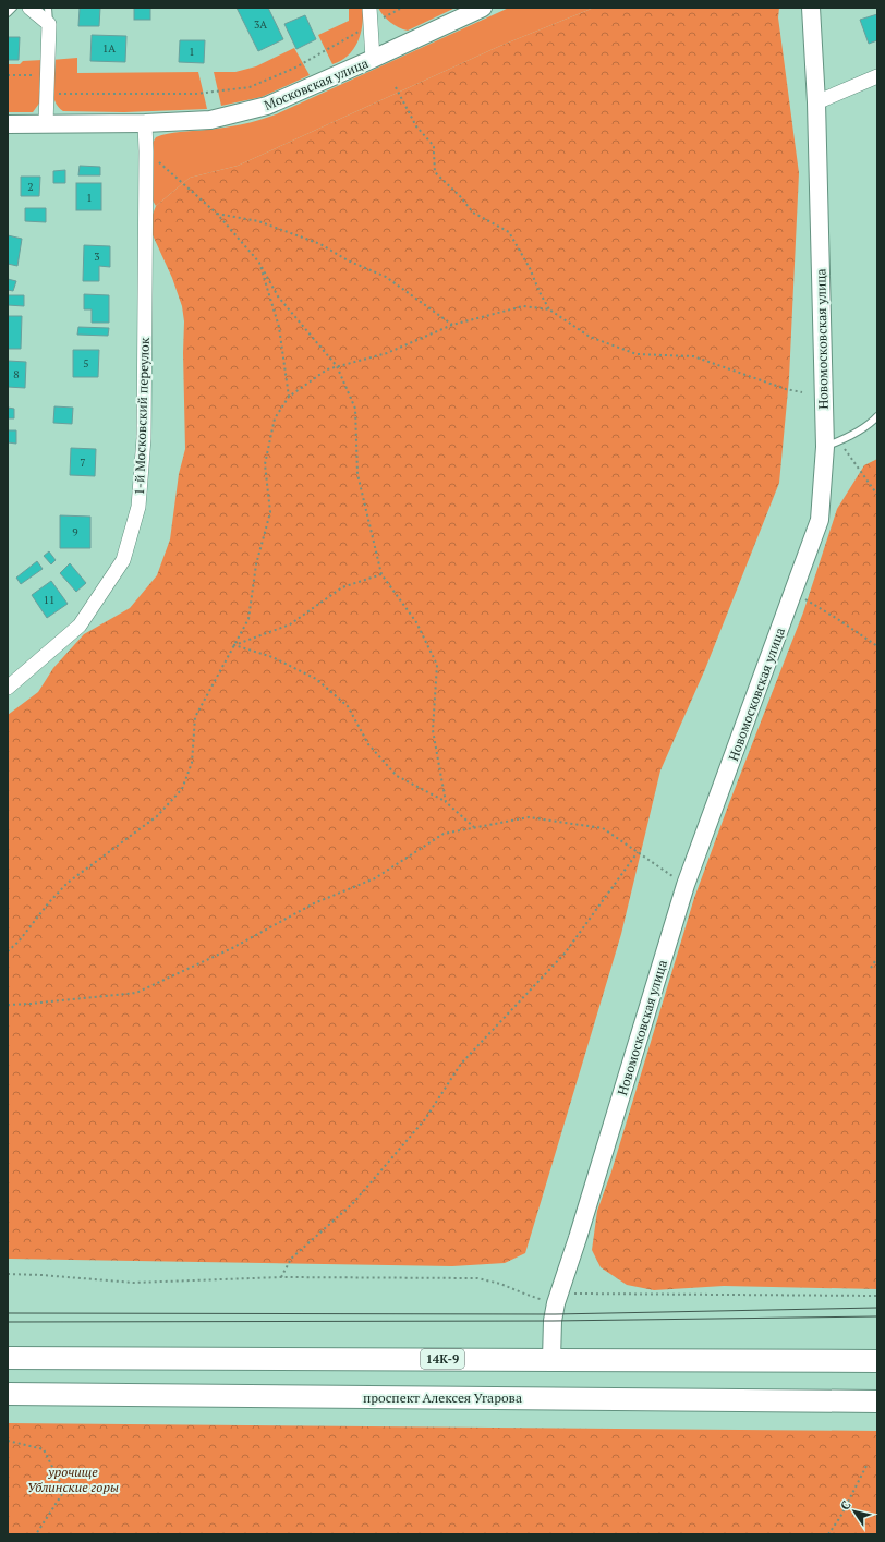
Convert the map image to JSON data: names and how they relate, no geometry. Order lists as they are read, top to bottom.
{
  "streets": {
    "main road": ["14К-9", "проспект Алексея Угарова"],
    "street": ["Московская улица", "Новомосковская улица", "1-й Московский переулок"]
  },
  "crossings": [
    ["Московская улица", "1-й Московский переулок"],
    ["Новомосковская улица", "14К-9"]
  ],
  "parks": ["урочище Ублинские горы"],
  "house_numbers": [
    "3А",
    "1А",
    "1",
    "2",
    "1",
    "3",
    "5",
    "8",
    "7",
    "9",
    "11"
  ],
  "north": "top left"
}
